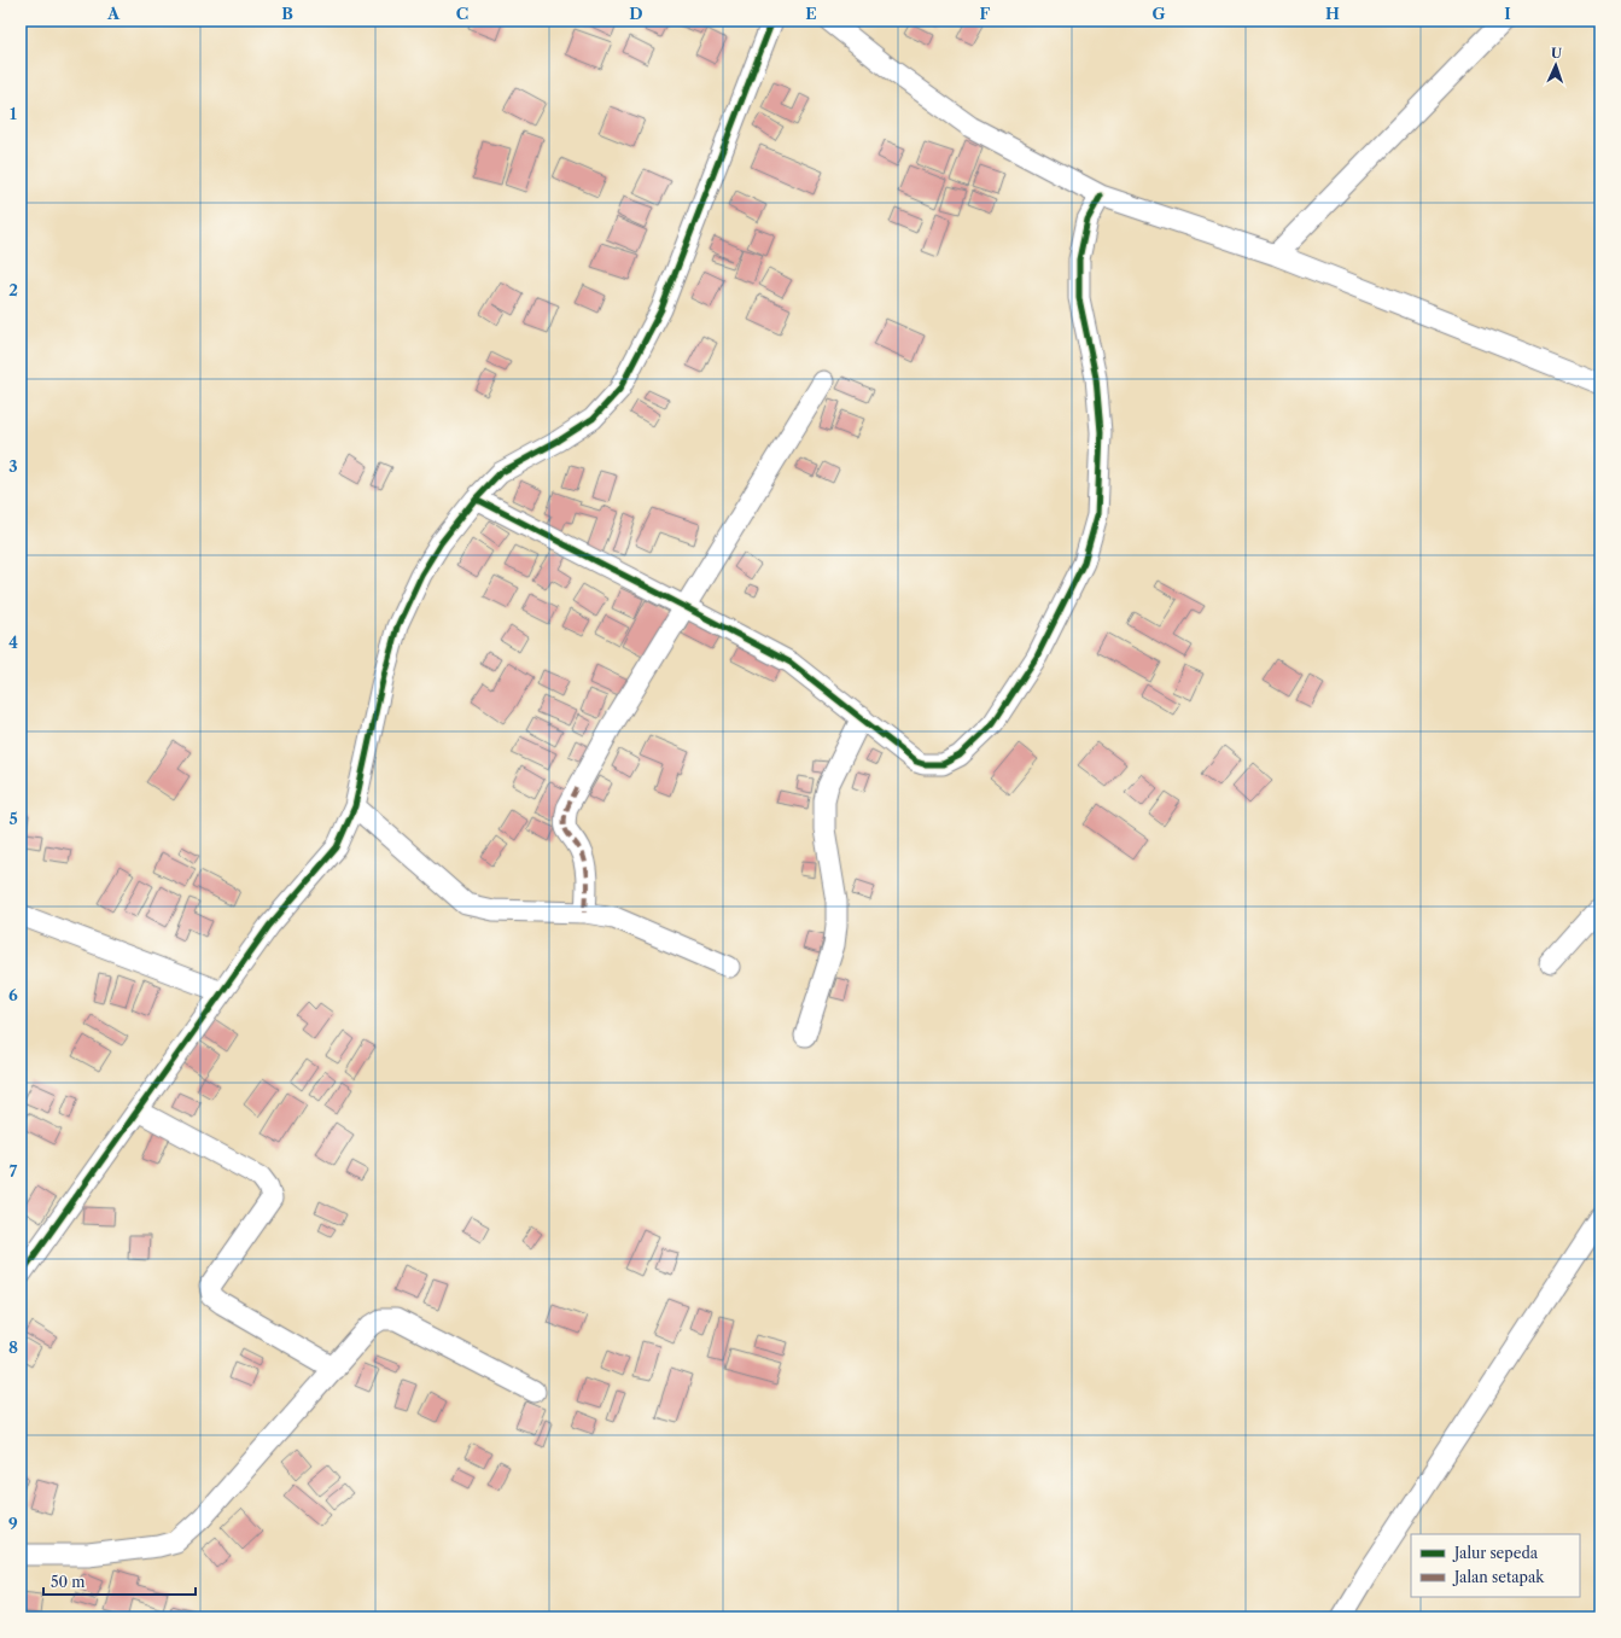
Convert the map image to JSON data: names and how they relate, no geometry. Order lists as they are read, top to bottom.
{
  "legend": ["Jalur sepeda", "Jalan setapak"],
  "scale_bar": "50 m",
  "north": "top",
  "grid": {
    "columns": [
      "A",
      "B",
      "C",
      "D",
      "E",
      "F",
      "G",
      "H",
      "I"
    ],
    "rows": [
      "1",
      "2",
      "3",
      "4",
      "5",
      "6",
      "7",
      "8",
      "9"
    ]
  }
}
